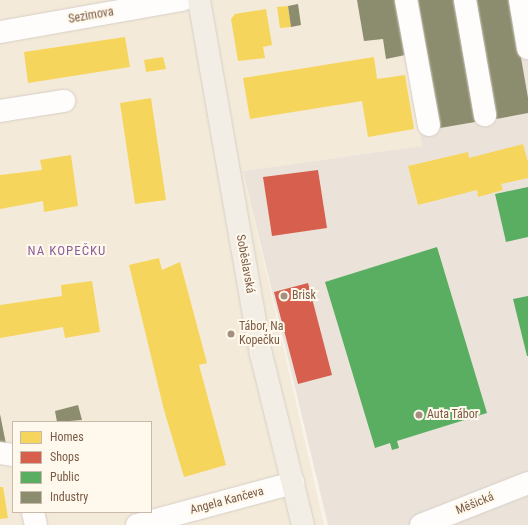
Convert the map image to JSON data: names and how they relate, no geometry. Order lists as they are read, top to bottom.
{
  "streets": {
    "main road": ["Soběslavská"],
    "street": ["Sezimova", "Angela Kančeva", "Měšická"]
  },
  "crossings": [
    ["Soběslavská", "Angela Kančeva"]
  ],
  "districts": ["NA KOPEČKU"],
  "places": ["Brisk", "Tábor, Na Kopečku", "Auta Tábor"],
  "legend": [
    "Homes",
    "Shops",
    "Public",
    "Industry"
  ]
}
